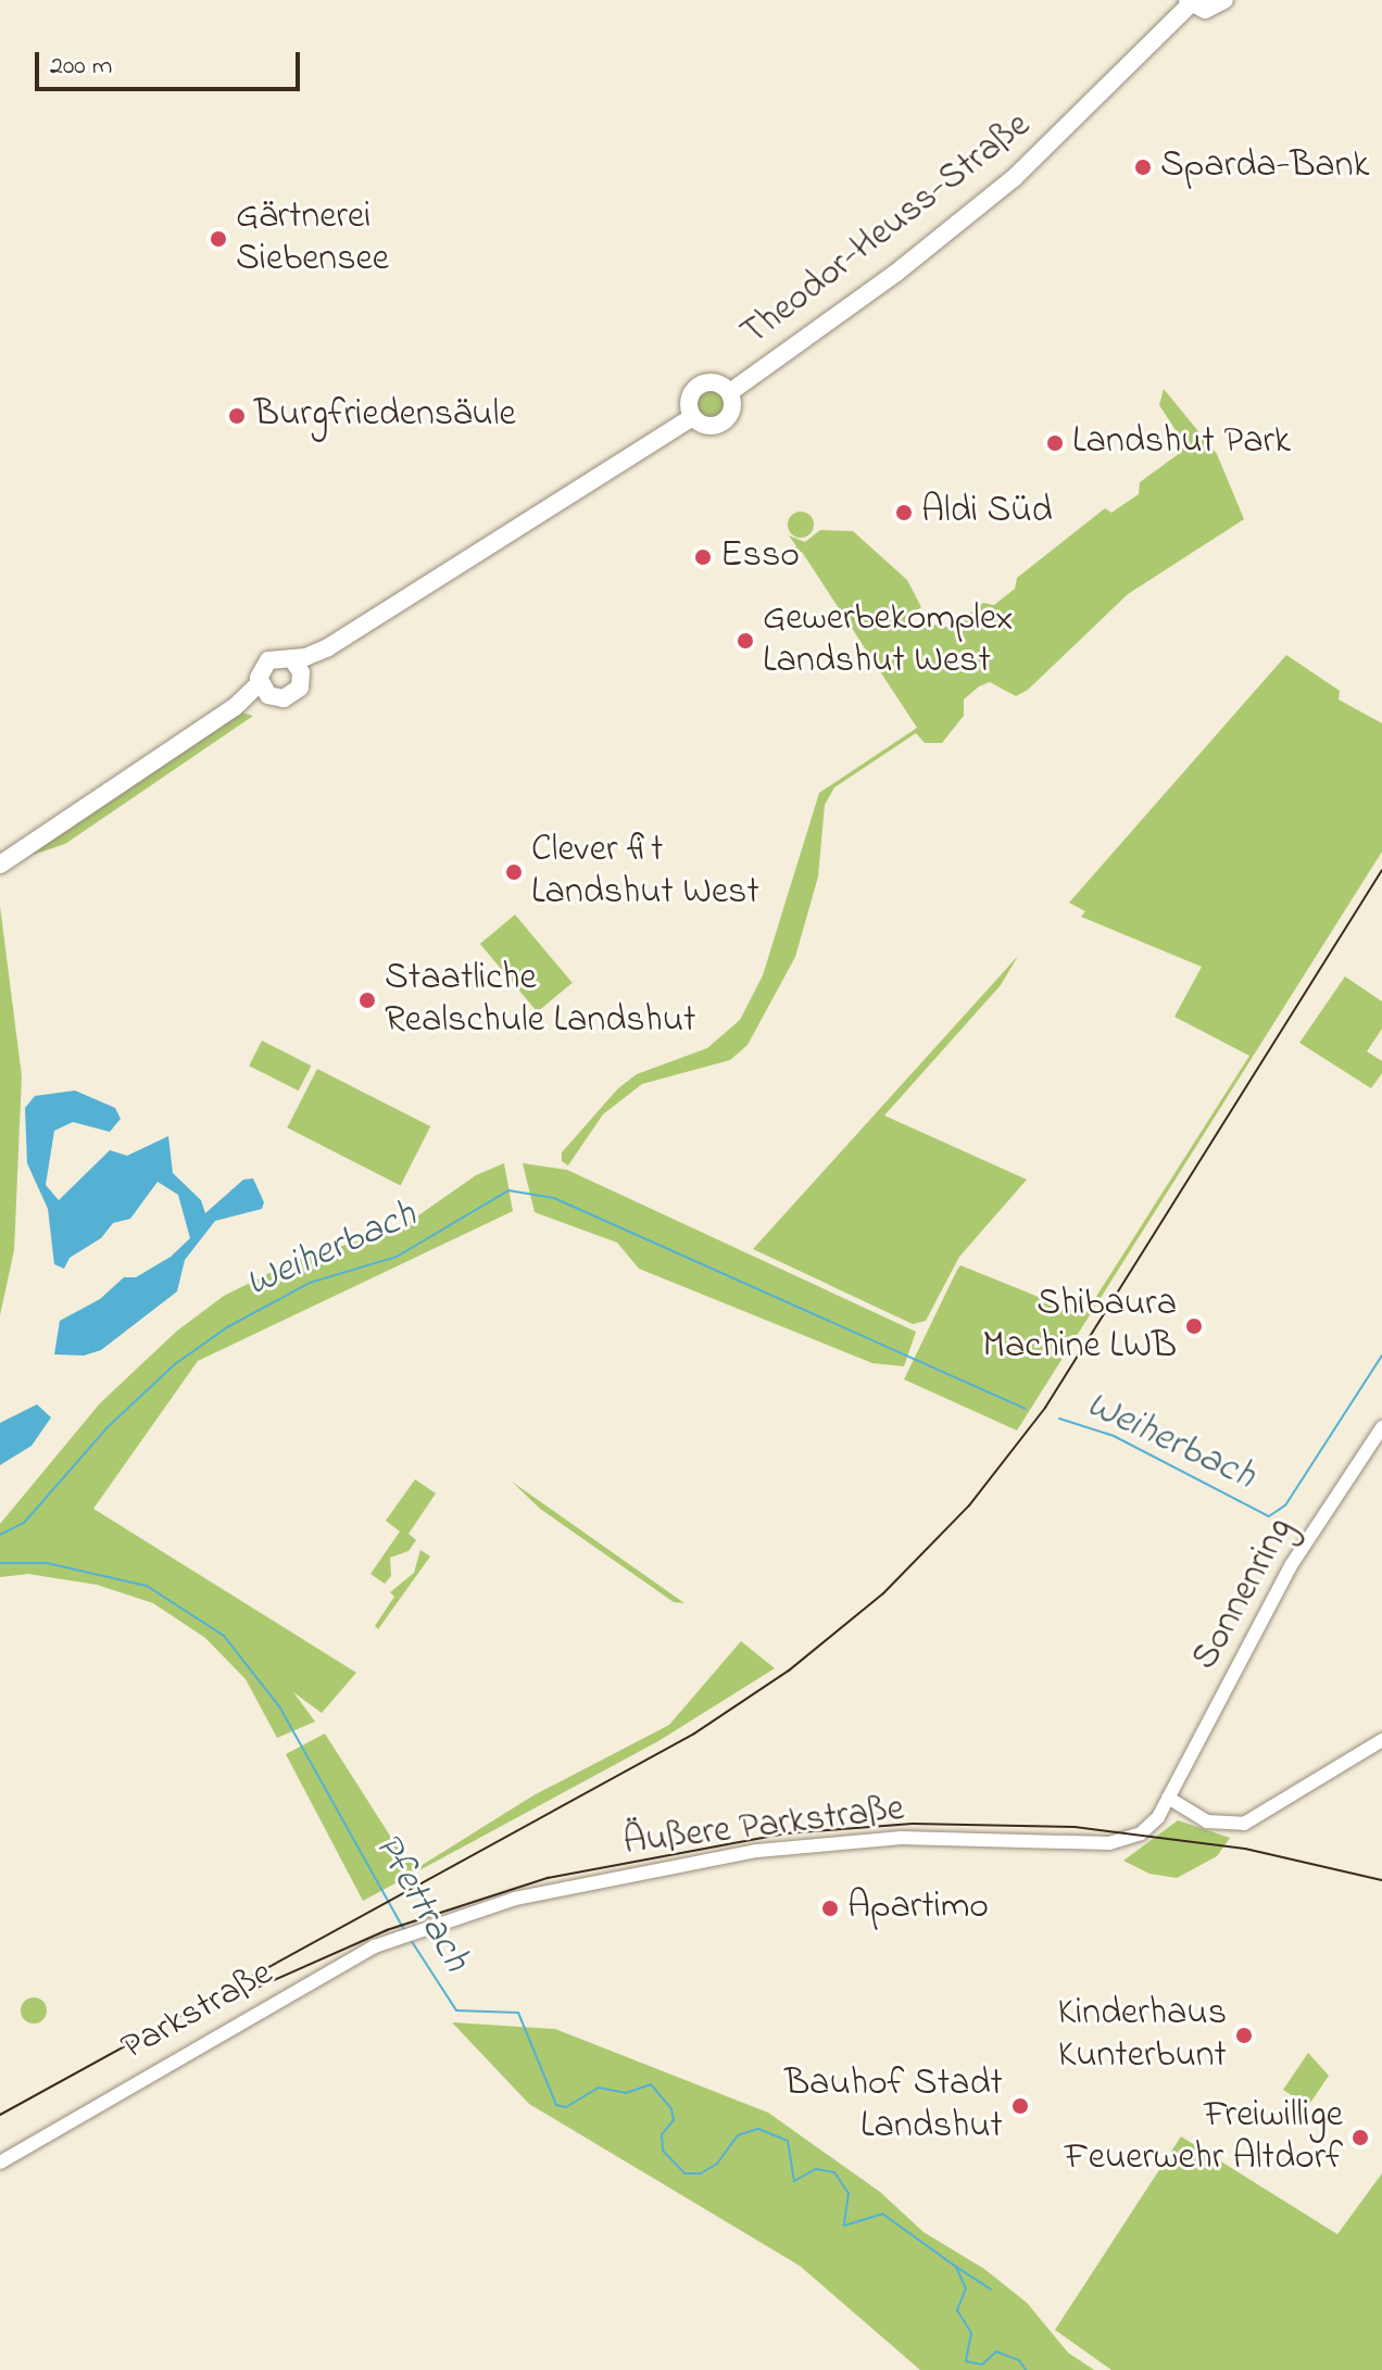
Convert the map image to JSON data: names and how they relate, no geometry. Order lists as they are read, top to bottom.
{
  "streets": {
    "main road": ["Theodor-Heuss-Straße"],
    "street": ["Sonnenring", "Äußere Parkstraße", "Parkstraße"]
  },
  "crossings": [
    ["Sonnenring", "Äußere Parkstraße"],
    ["Äußere Parkstraße", "Parkstraße"]
  ],
  "water": ["Weiherbach", "Pfettrach"],
  "places": [
    "Sparda-Bank",
    "Gärtnerei Siebensee",
    "Burgfriedensäule",
    "Landshut Park",
    "Aldi Süd",
    "Esso",
    "Gewerbekomplex Landshut West",
    "Clever fit Landshut West",
    "Staatliche Realschule Landshut",
    "Shibaura Machine LWB",
    "Apartimo",
    "Kinderhaus Kunterbunt",
    "Bauhof Stadt Landshut",
    "Freiwillige Feuerwehr Altdorf"
  ],
  "scale_bar": "200 m"
}
